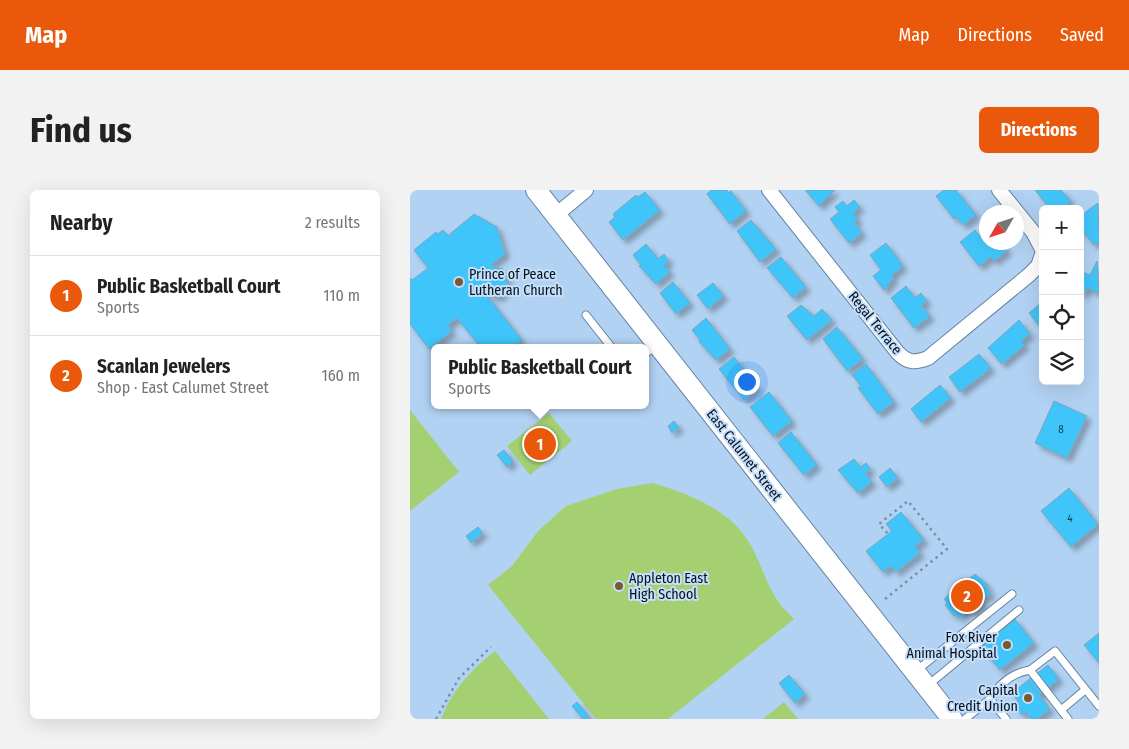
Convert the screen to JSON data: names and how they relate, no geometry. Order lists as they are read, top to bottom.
{
  "streets": {
    "main road": ["East Calumet Street"],
    "street": ["Regal Terrace"]
  },
  "places": [
    "Prince of Peace Lutheran Church",
    "Appleton East High School",
    "Fox River Animal Hospital",
    "Capital Credit Union"
  ],
  "house_numbers": ["8", "4"],
  "north": "bottom left",
  "page": {
    "header": "Map",
    "nav": ["Map", "Directions", "Saved"],
    "buttons": "Directions",
    "title": "Find us",
    "heading": ["Nearby", "2 results"],
    "map_buttons": ["+", "−"],
    "list": [
      {
        "mark": "1",
        "name": "Public Basketball Court",
        "note": "Sports",
        "value": "110 m"
      },
      {
        "mark": "2",
        "name": "Scanlan Jewelers",
        "note": "Shop · East Calumet Street",
        "value": "160 m"
      }
    ],
    "popup": ["Public Basketball Court", "Sports"],
    "pins": ["1", "2"]
  }
}
